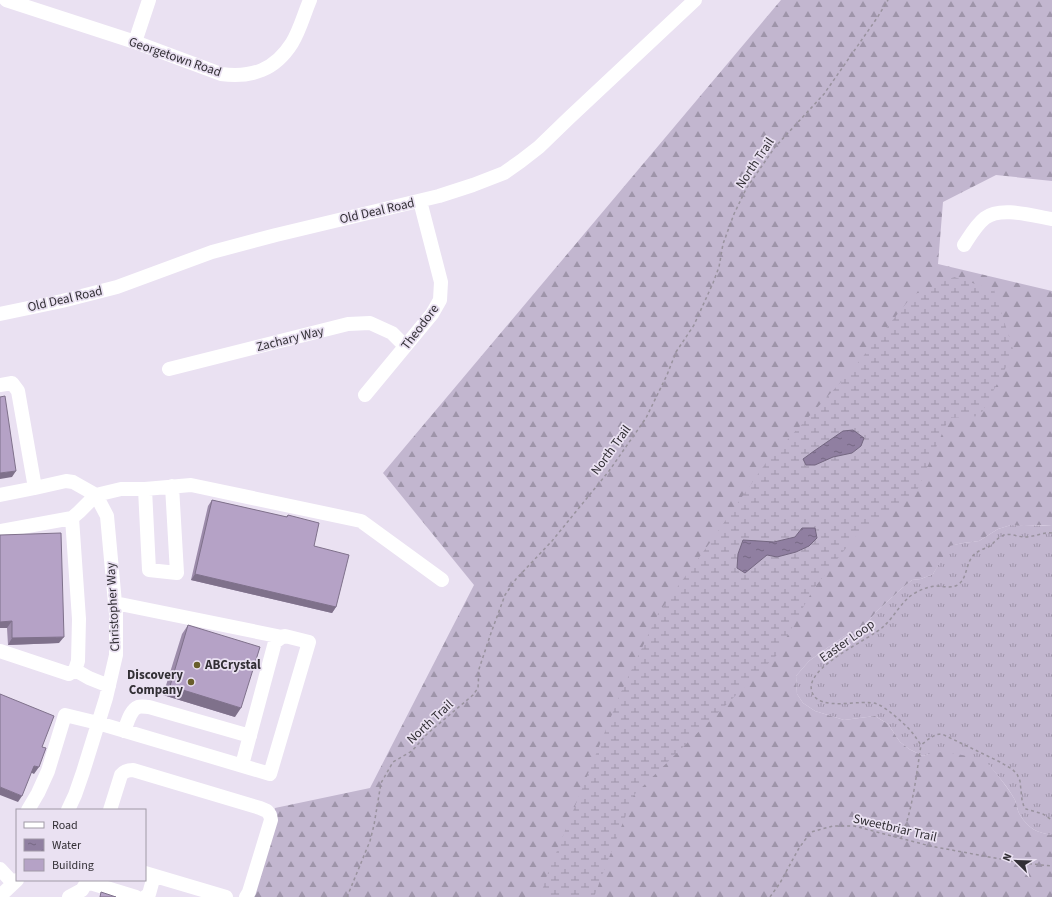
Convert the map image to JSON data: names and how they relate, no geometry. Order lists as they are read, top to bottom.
{
  "streets": {
    "street": [
      "Georgetown Road",
      "Old Deal Road",
      "Theodore",
      "Zachary Way",
      "Christopher Way"
    ],
    "path": ["North Trail", "Easter Loop", "Sweetbriar Trail"]
  },
  "crossings": [
    ["Old Deal Road", "Theodore"],
    ["Theodore", "Zachary Way"]
  ],
  "places": ["ABCrystal", "Discovery Company"],
  "legend": ["Road", "Water", "Building"],
  "north": "top left"
}
